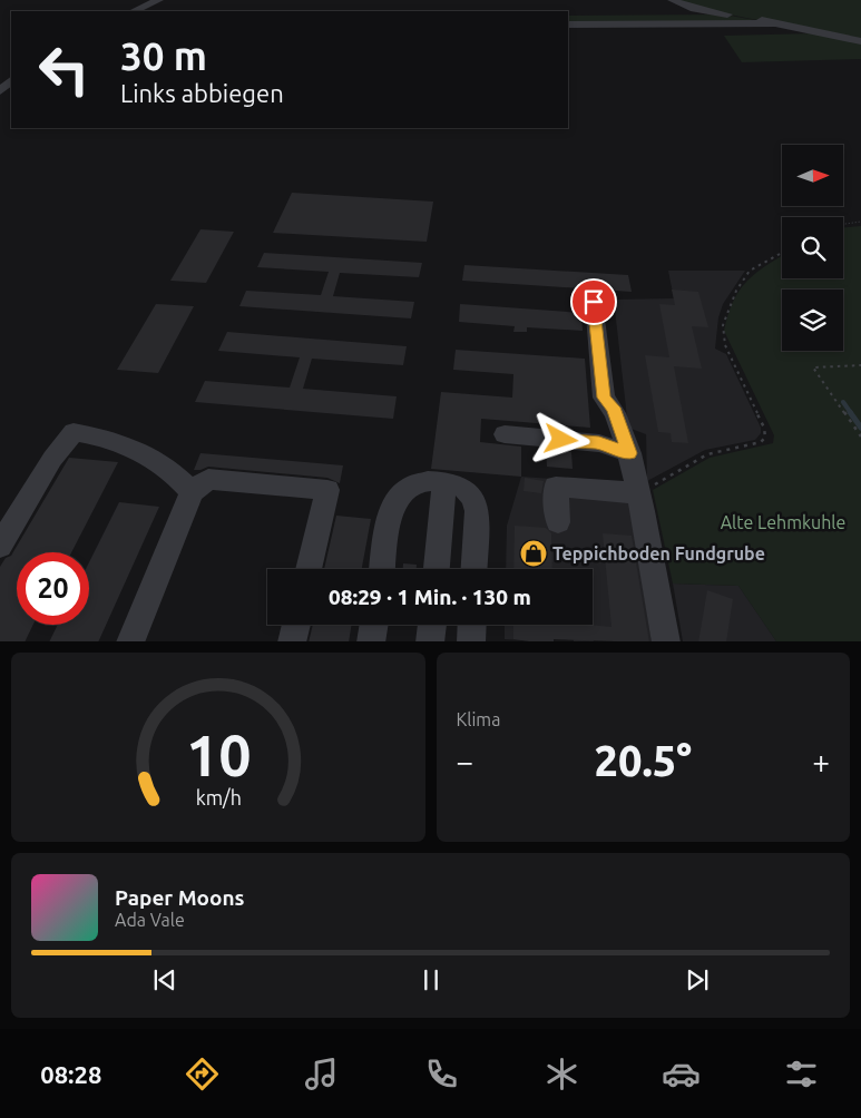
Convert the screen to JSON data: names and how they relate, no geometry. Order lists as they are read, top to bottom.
{
  "parks": ["Alte Lehmkuhle"],
  "places": {
    "shop": ["Teppichboden Fundgrube"]
  },
  "north": "right",
  "page": {
    "turn": ["30 m", "Links abbiegen"],
    "limit": "20",
    "trip": "08:29 · 1 Min. · 130 m",
    "tile": "Klima",
    "heat": ["−", "20.5°", "+"],
    "song": ["Paper Moons", "Ada Vale"],
    "tabs": "08:28",
    "gauge": ["10", "km/h"]
  }
}
